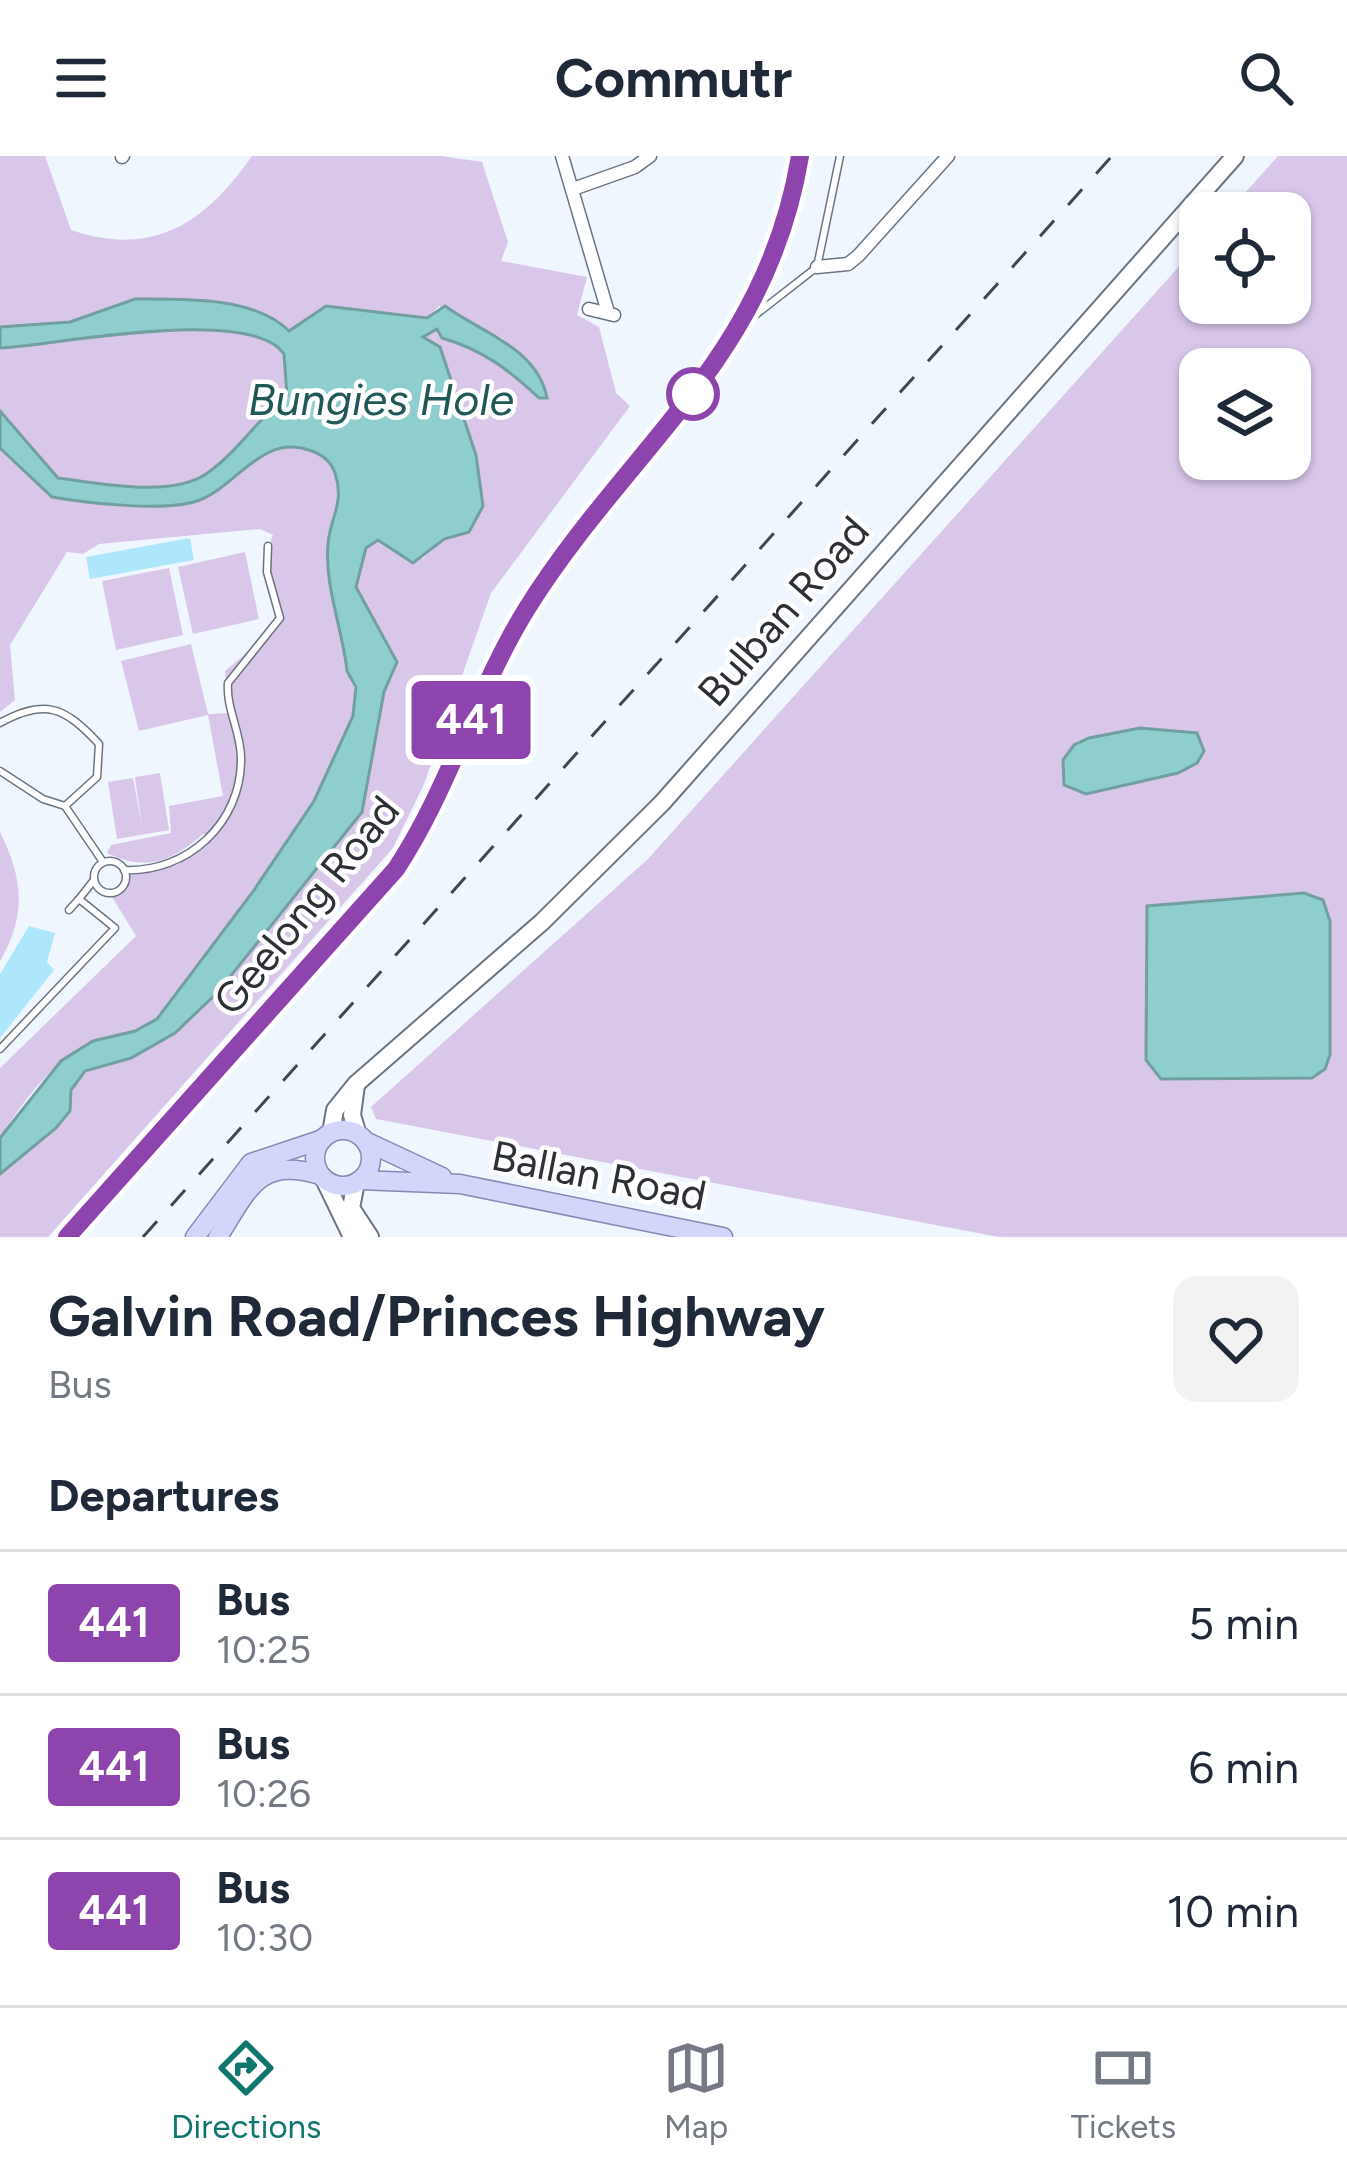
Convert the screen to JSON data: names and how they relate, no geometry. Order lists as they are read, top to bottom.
{
  "streets": {
    "highway": ["Geelong Road"],
    "main road": ["Ballan Road"],
    "street": ["Bulban Road"]
  },
  "crossings": [
    ["Bulban Road", "Ballan Road"]
  ],
  "water": ["Bungies Hole"],
  "lines": ["bus line 441"],
  "page": {
    "header": "Commutr",
    "on_map": "441",
    "heading": [
      ["Galvin Road/Princes Highway", "Bus"],
      "Departures"
    ],
    "list": [
      {
        "mark": "441",
        "name": "Bus",
        "note": "10:25",
        "value": "5 min"
      },
      {
        "mark": "441",
        "name": "Bus",
        "note": "10:26",
        "value": "6 min"
      },
      {
        "mark": "441",
        "name": "Bus",
        "note": "10:30",
        "value": "10 min"
      }
    ],
    "tabs": ["Directions", "Map", "Tickets"]
  }
}
